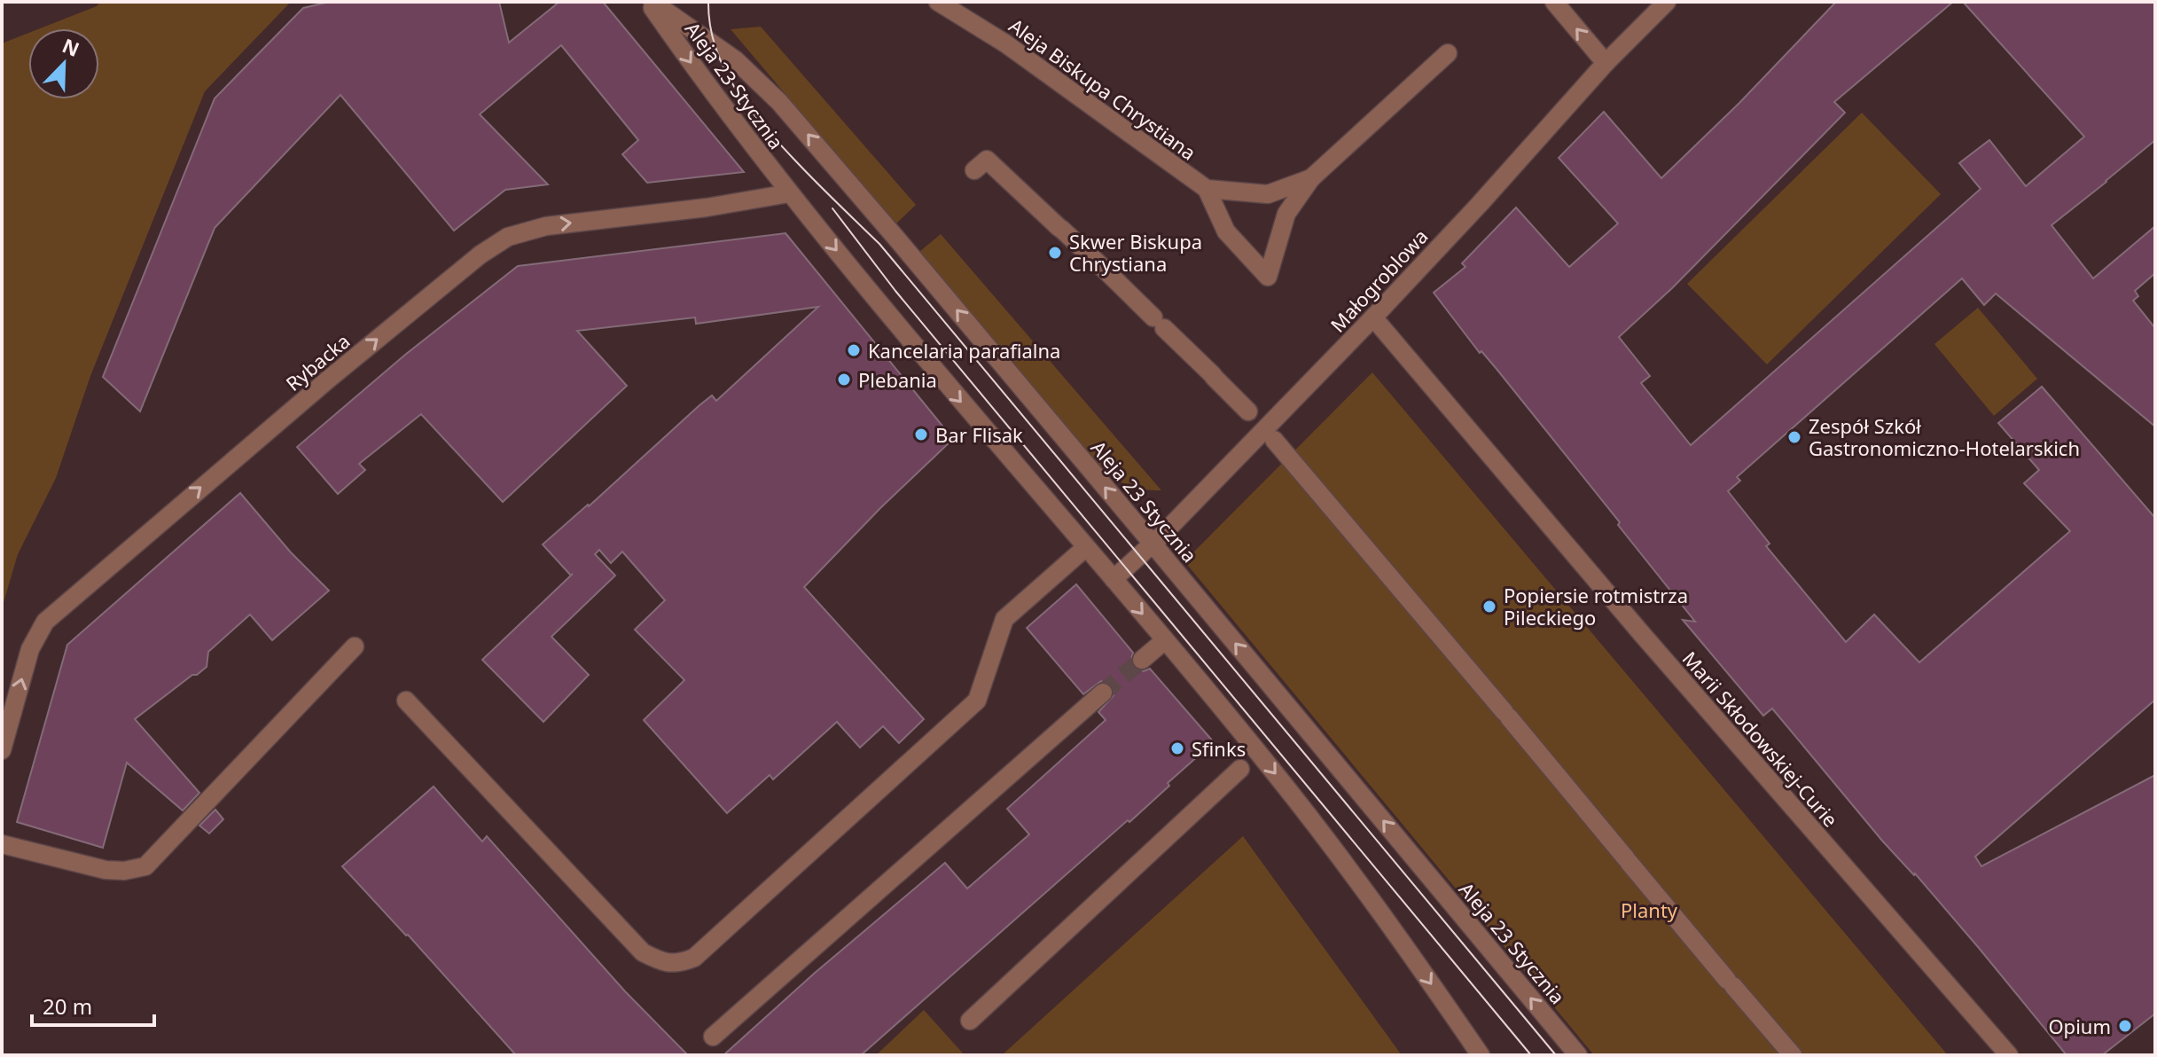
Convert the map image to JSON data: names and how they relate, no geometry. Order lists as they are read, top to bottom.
{
  "streets": {
    "street": [
      "Aleja 23 Stycznia",
      "Aleja Biskupa Chrystiana",
      "Małogroblowa",
      "Rybacka",
      "Marii Skłodowskiej-Curie"
    ]
  },
  "crossings": [
    ["Aleja 23 Stycznia", "Małogroblowa"],
    ["Aleja 23 Stycznia", "Rybacka"],
    ["Małogroblowa", "Marii Skłodowskiej-Curie"]
  ],
  "one_way": ["Rybacka"],
  "parks": ["Planty"],
  "places": [
    "Skwer Biskupa Chrystiana",
    "Kancelaria parafialna",
    "Plebania",
    "Bar Flisak",
    "Zespół Szkół Gastronomiczno-Hotelarskich",
    "Popiersie rotmistrza Pileckiego",
    "Sfinks",
    "Opium"
  ],
  "scale_bar": "20 m",
  "north": "top right"
}
